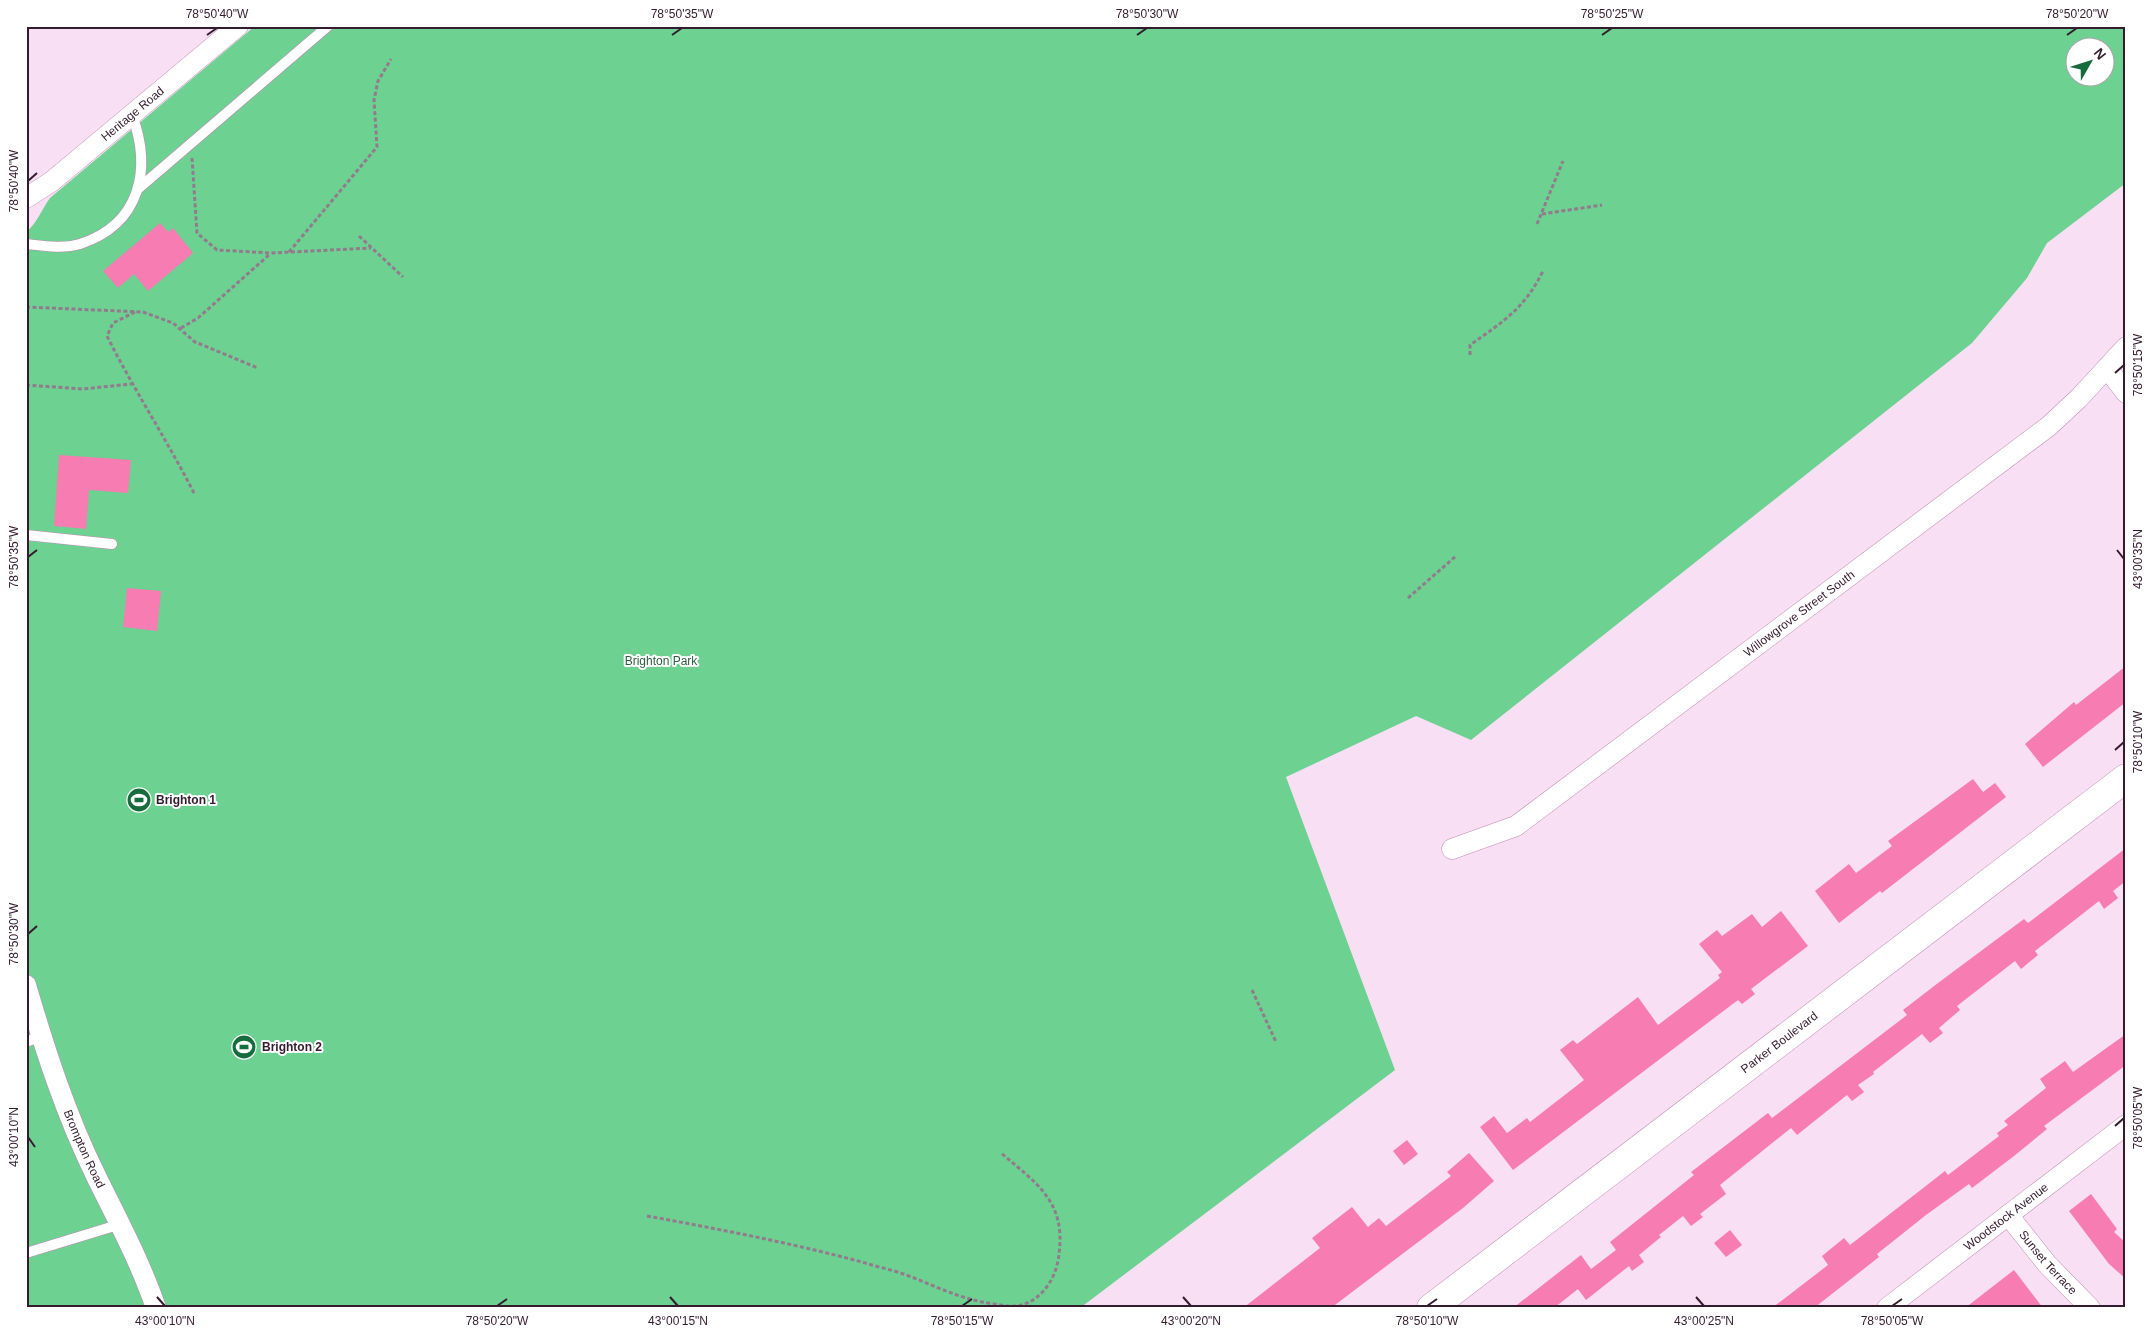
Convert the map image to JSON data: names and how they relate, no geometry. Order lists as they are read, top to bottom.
{
  "streets": {
    "street": [
      "Heritage Road",
      "Willowgrove Street South",
      "Parker Boulevard",
      "Brompton Road",
      "Woodstock Avenue",
      "Sunset Terrace"
    ]
  },
  "crossings": [
    ["Woodstock Avenue", "Sunset Terrace"]
  ],
  "parks": ["Brighton Park"],
  "places": {
    "sports": ["Brighton 1", "Brighton 2"]
  },
  "north": "top right",
  "coordinates": [
    "78°50'40\"W",
    "78°50'35\"W",
    "78°50'30\"W",
    "78°50'25\"W",
    "78°50'20\"W",
    "78°50'15\"W",
    "43°00'35\"N",
    "78°50'10\"W",
    "78°50'05\"W",
    "43°00'10\"N",
    "43°00'15\"N",
    "43°00'20\"N",
    "43°00'25\"N"
  ]
}
